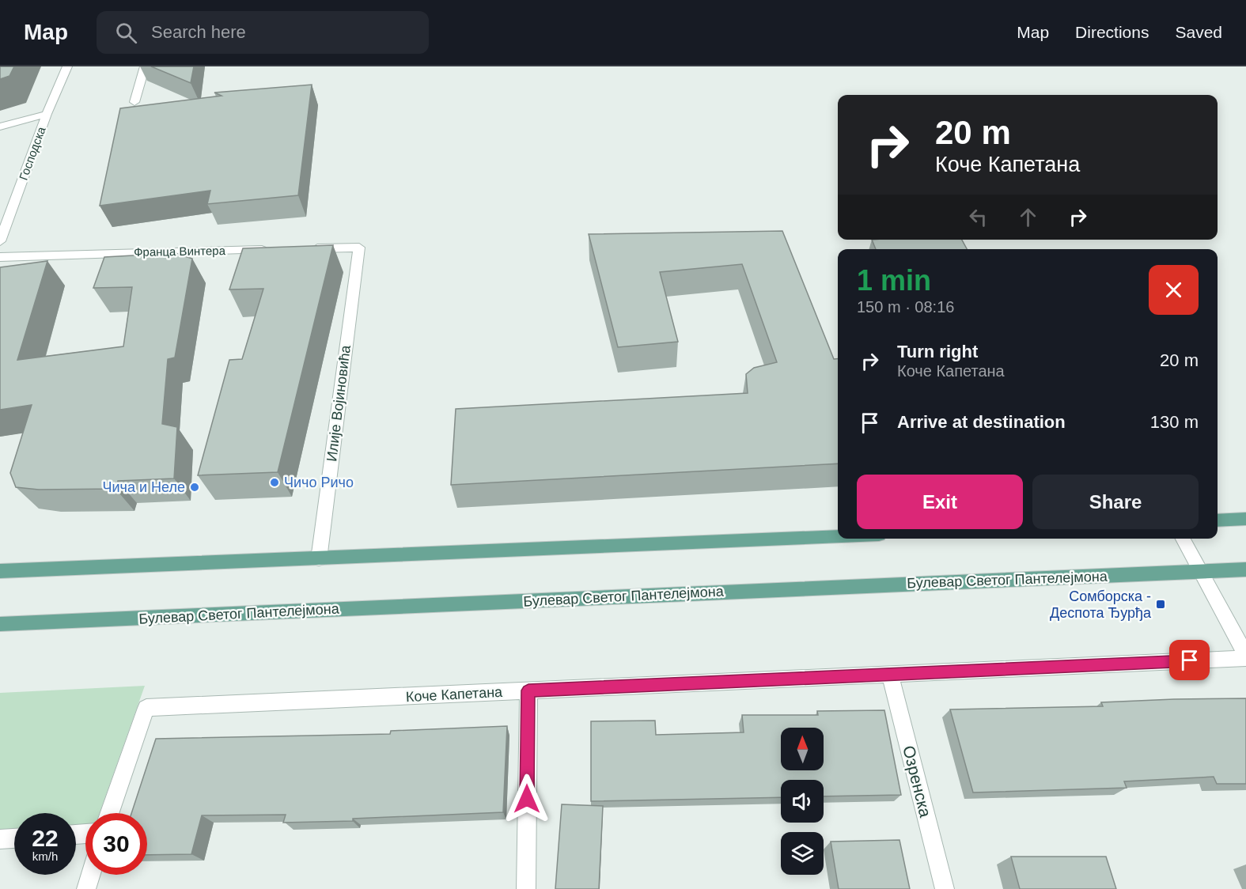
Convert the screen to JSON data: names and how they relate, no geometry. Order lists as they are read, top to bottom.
{
  "streets": {
    "main road": ["Булевар Светог Пантелејмона"],
    "street": [
      "Господска",
      "Франца Винтера",
      "Илије Војиновића",
      "Коче Капетана",
      "Озренска"
    ]
  },
  "crossings": [
    ["Коче Капетана", "Озренска"]
  ],
  "places": {
    "other": ["Чичо Ричо", "Чича и Неле"],
    "transit": ["Сомборска - Деспота Ђурђа"]
  },
  "north": "top",
  "page": {
    "header": "Map",
    "search": "Search here",
    "nav": ["Map", "Directions", "Saved"],
    "turn": ["20 m", "Коче Капетана"],
    "heading": ["1 min", "150 m · 08:16"],
    "list": [
      {
        "name": "Turn right",
        "note": "Коче Капетана",
        "value": "20 m"
      },
      {
        "name": "Arrive at destination",
        "value": "130 m"
      }
    ],
    "buttons": ["Exit", "Share"],
    "speed": "22 km/h",
    "limit": "30"
  }
}
